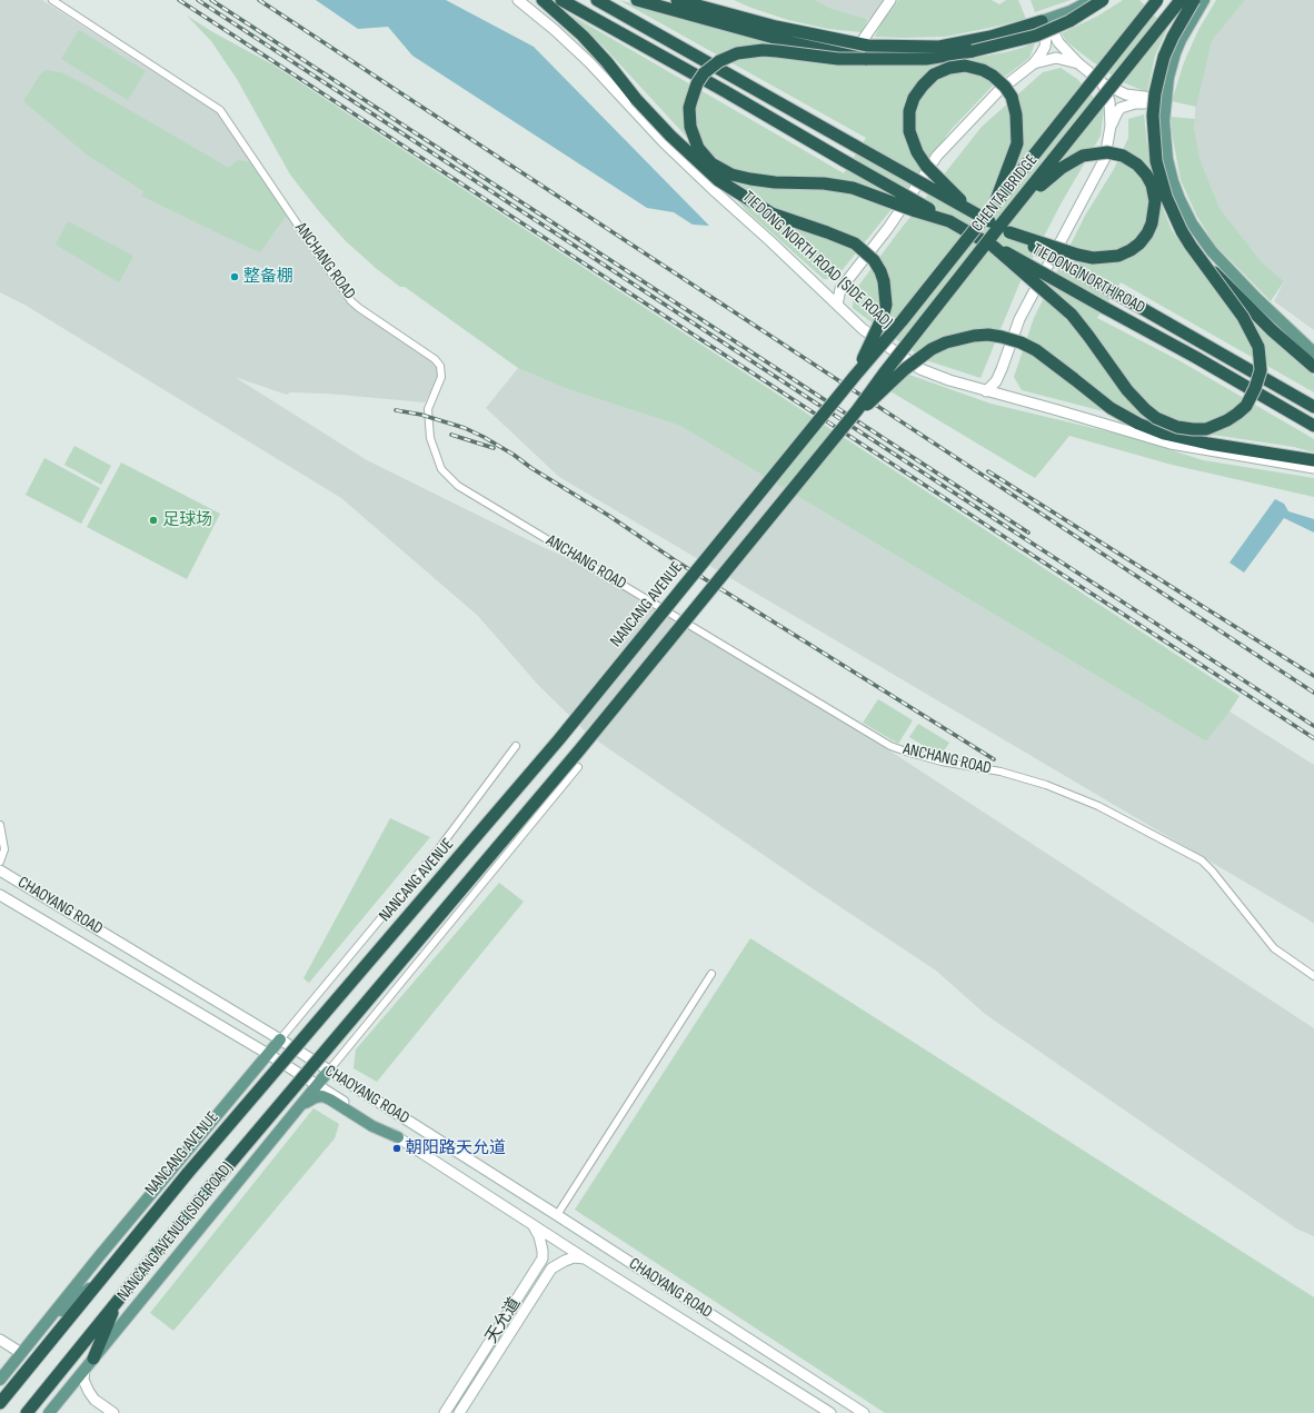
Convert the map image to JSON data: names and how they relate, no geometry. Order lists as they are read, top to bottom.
{
  "streets": {
    "highway": ["CHENTAI BRIDGE", "TIEDONG NORTH ROAD", "NANCANG AVENUE"],
    "main road": ["NANCANG AVENUE (SIDE ROAD)"],
    "street": [
      "TIEDONG NORTH ROAD (SIDE ROAD)",
      "ANCHANG ROAD",
      "CHAOYANG ROAD",
      "天允道"
    ]
  },
  "crossings": [
    ["CHENTAI BRIDGE", "NANCANG AVENUE"],
    ["CHAOYANG ROAD", "NANCANG AVENUE (SIDE ROAD)"],
    ["CHAOYANG ROAD", "天允道"]
  ],
  "places": ["整备棚", "足球场", "朝阳路天允道"]
}
